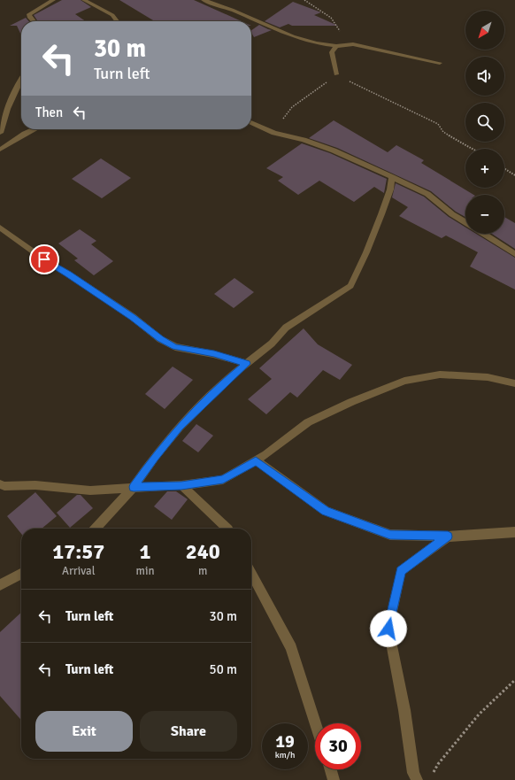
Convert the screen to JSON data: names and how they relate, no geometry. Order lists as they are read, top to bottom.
{
  "north": "bottom left",
  "page": {
    "map_buttons": ["+", "−"],
    "turn": ["30 m", "Turn left"],
    "then": "Then",
    "eta": [
      "17:57",
      "Arrival",
      "1",
      "min",
      "240",
      "m"
    ],
    "list": [
      {
        "name": "Turn left",
        "value": "30 m"
      },
      {
        "name": "Turn left",
        "value": "50 m"
      }
    ],
    "buttons": ["Exit", "Share"],
    "speed": "19 km/h",
    "limit": "30"
  }
}
